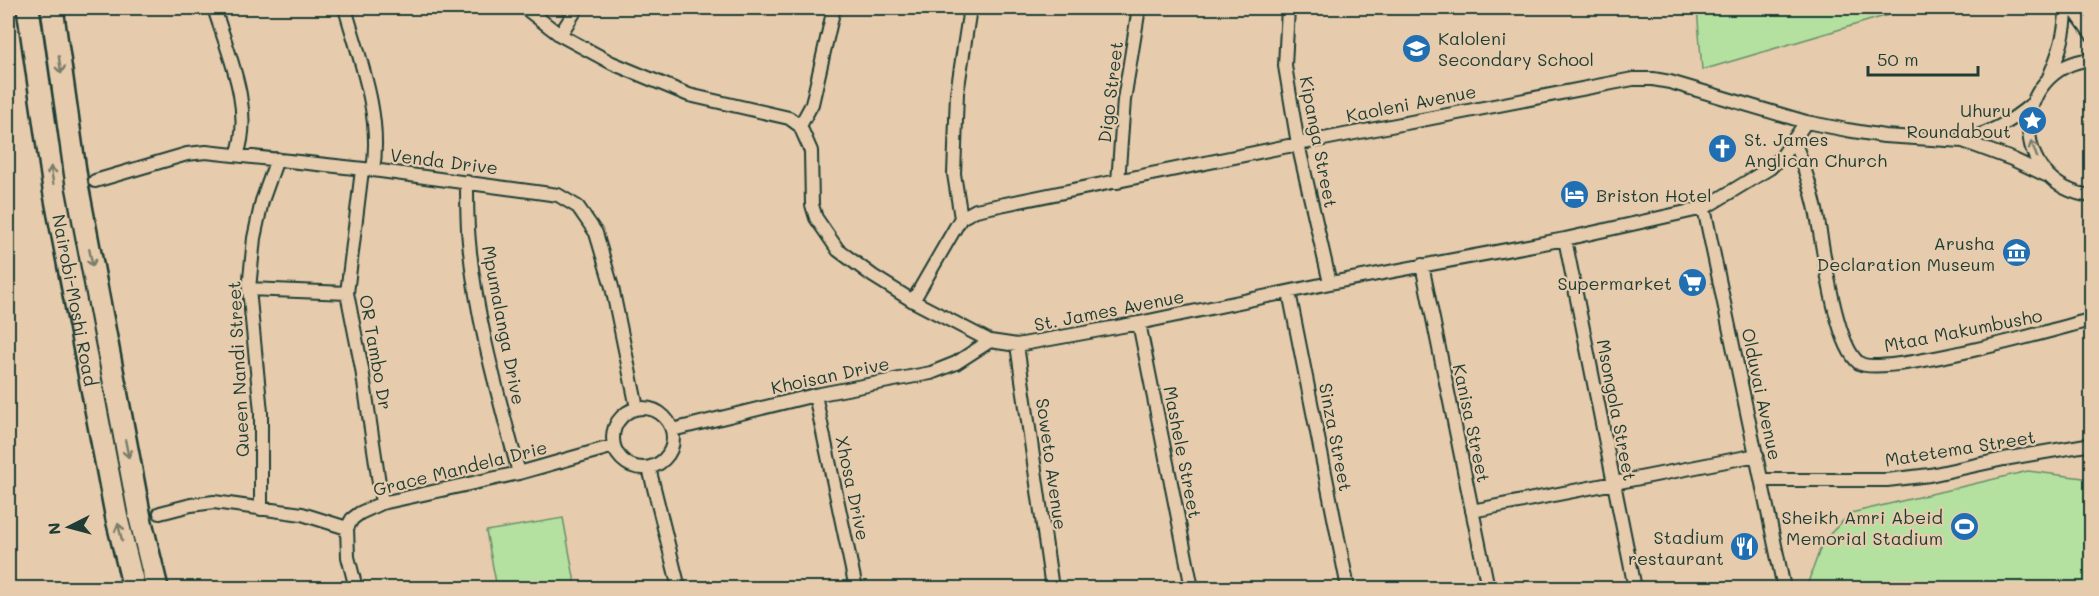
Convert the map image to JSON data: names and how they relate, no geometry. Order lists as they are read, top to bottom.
{
  "streets": {
    "highway": ["Nairobi-Moshi Road"],
    "street": [
      "Digo Street",
      "Kaoleni Avenue",
      "Kipanga Street",
      "Venda Drive",
      "St. James Avenue",
      "Mpumalanga Drive",
      "Mtaa Makumbusho",
      "OR Tambo Dr",
      "Queen Nandi Street",
      "Khoisan Drive",
      "Olduvai Avenue",
      "Msongola Street",
      "Kanisa Street",
      "Sinza Street",
      "Matetema Street",
      "Mashele Street",
      "Soweto Avenue",
      "Grace Mandela Drie",
      "Xhosa Drive"
    ]
  },
  "crossings": [
    ["Digo Street", "Kaoleni Avenue"],
    ["Kaoleni Avenue", "Kipanga Street"],
    ["Kaoleni Avenue", "St. James Avenue"],
    ["Kipanga Street", "St. James Avenue"],
    ["Venda Drive", "Mpumalanga Drive"],
    ["Venda Drive", "OR Tambo Dr"],
    ["Venda Drive", "Queen Nandi Street"],
    ["Venda Drive", "Khoisan Drive"],
    ["Venda Drive", "Grace Mandela Drie"],
    ["St. James Avenue", "Mtaa Makumbusho"],
    ["St. James Avenue", "Khoisan Drive"],
    ["St. James Avenue", "Olduvai Avenue"],
    ["St. James Avenue", "Msongola Street"],
    ["St. James Avenue", "Kanisa Street"],
    ["St. James Avenue", "Sinza Street"],
    ["St. James Avenue", "Mashele Street"],
    ["St. James Avenue", "Soweto Avenue"],
    ["Mpumalanga Drive", "Grace Mandela Drie"],
    ["OR Tambo Dr", "Grace Mandela Drie"],
    ["Khoisan Drive", "Grace Mandela Drie"],
    ["Khoisan Drive", "Xhosa Drive"],
    ["Olduvai Avenue", "Matetema Street"]
  ],
  "places": {
    "school or university": ["Kaloleni Secondary School"],
    "place": ["Uhuru Roundabout"],
    "church": ["St. James Anglican Church"],
    "hotel": ["Briston Hotel"],
    "museum": ["Arusha Declaration Museum"],
    "supermarket": ["Supermarket"],
    "sports": ["Sheikh Amri Abeid Memorial Stadium"],
    "restaurant": ["Stadium restaurant"]
  },
  "scale_bar": "50 m",
  "north": "left"
}
